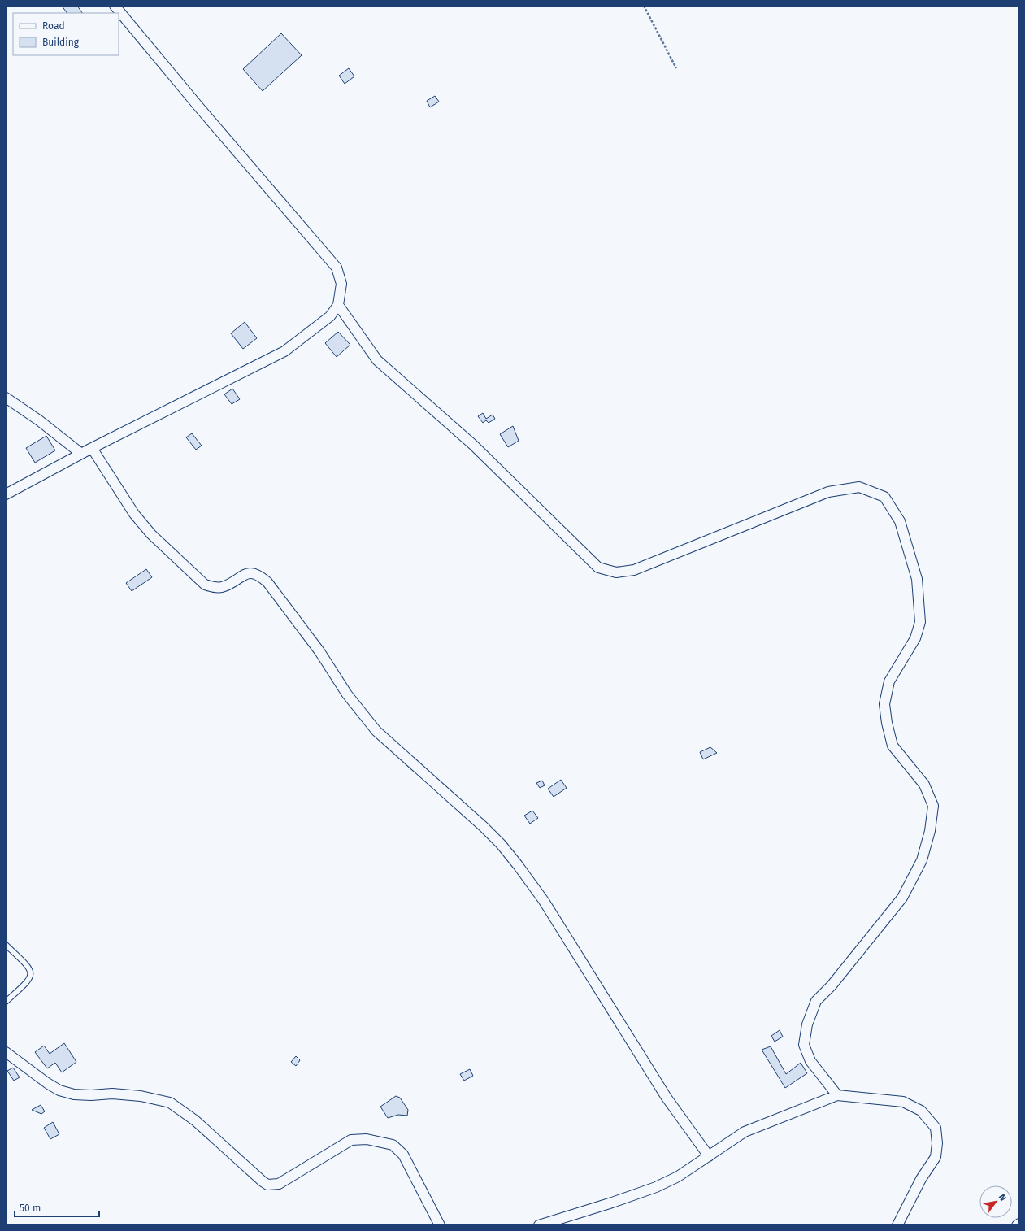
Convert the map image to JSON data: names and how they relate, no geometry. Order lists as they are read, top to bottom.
{
  "legend": ["Road", "Building"],
  "scale_bar": "50 m",
  "north": "top right"
}
